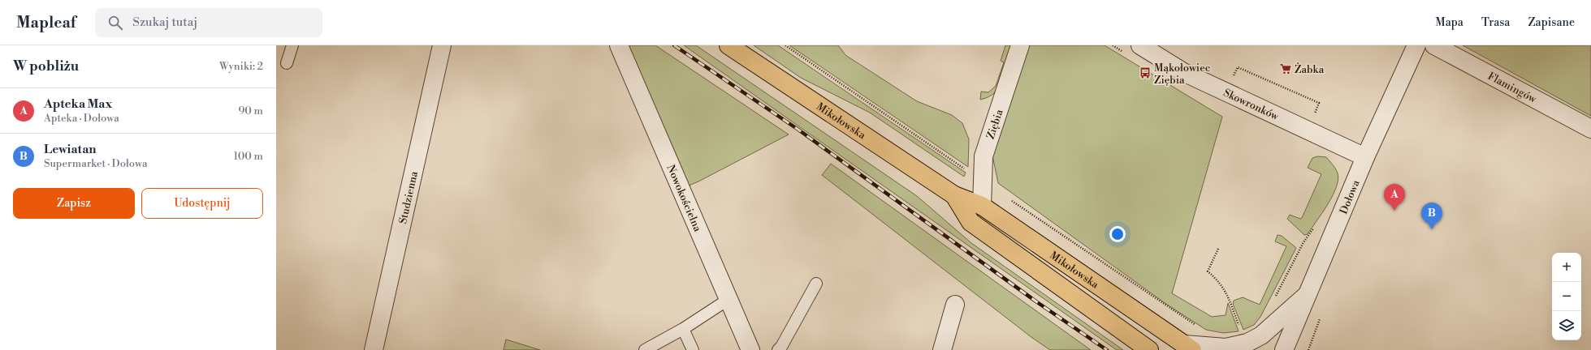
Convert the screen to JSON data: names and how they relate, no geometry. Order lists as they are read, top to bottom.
{
  "streets": {
    "main road": ["Mikołowska"],
    "street": [
      "Flamingów",
      "Skowronków",
      "Ziębia",
      "Dołowa",
      "Studzienna",
      "Nowokościelna"
    ]
  },
  "crossings": [
    ["Skowronków", "Dołowa"],
    ["Mikołowska", "Ziębia"]
  ],
  "places": {
    "supermarket": ["Żabka"],
    "bus stop": ["Mąkołowiec Ziębia"]
  },
  "page": {
    "header": "Mapleaf",
    "search": "Szukaj tutaj",
    "nav": ["Mapa", "Trasa", "Zapisane"],
    "heading": ["W pobliżu", "Wyniki: 2"],
    "list": [
      {
        "mark": "A",
        "name": "Apteka Max",
        "note": "Apteka · Dołowa",
        "value": "90 m"
      },
      {
        "mark": "B",
        "name": "Lewiatan",
        "note": "Supermarket · Dołowa",
        "value": "100 m"
      }
    ],
    "buttons": ["Zapisz", "Udostępnij"],
    "pins": ["A", "B"],
    "map_buttons": ["+", "−"]
  }
}
